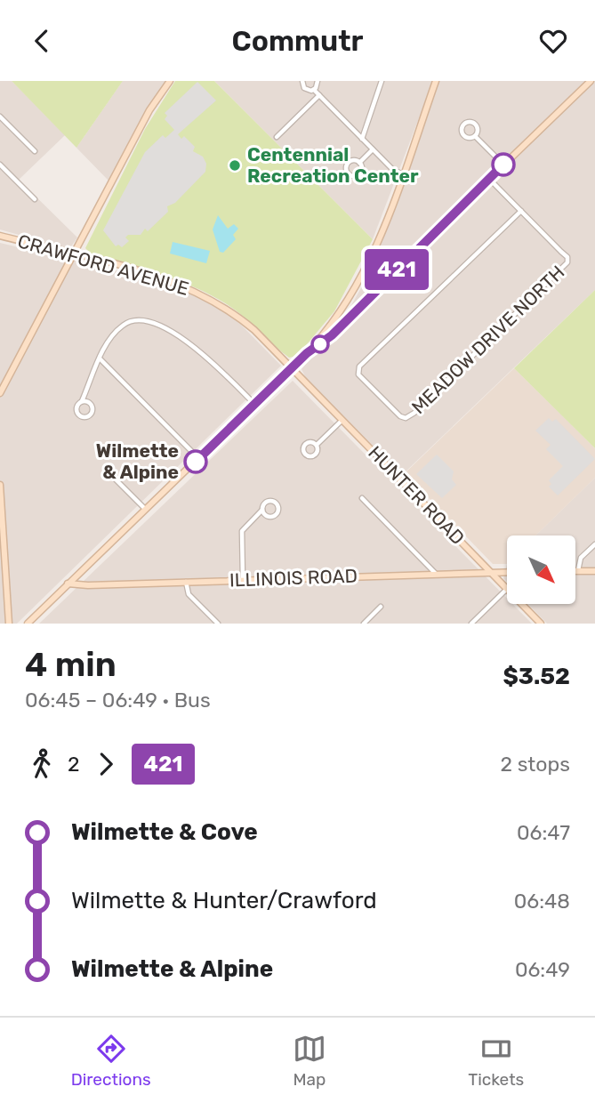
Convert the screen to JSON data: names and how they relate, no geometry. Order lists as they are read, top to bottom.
{
  "streets": {
    "street": [
      "CRAWFORD AVENUE",
      "MEADOW DRIVE NORTH",
      "HUNTER ROAD",
      "ILLINOIS ROAD"
    ]
  },
  "crossings": [
    ["CRAWFORD AVENUE", "HUNTER ROAD"],
    ["HUNTER ROAD", "ILLINOIS ROAD"]
  ],
  "places": ["Centennial Recreation Center", "Wilmette & Alpine"],
  "lines": ["bus line 421"],
  "north": "bottom right",
  "page": {
    "header": "Commutr",
    "on_map": "421",
    "heading": ["4 min", "06:45 – 06:49 · Bus", "$3.52"],
    "legs": ["2", "421", "2 stops"],
    "list": [
      {
        "name": "Wilmette & Cove",
        "value": "06:47"
      },
      {
        "name": "Wilmette & Hunter/Crawford",
        "value": "06:48"
      },
      {
        "name": "Wilmette & Alpine",
        "value": "06:49"
      }
    ],
    "tabs": ["Directions", "Map", "Tickets"]
  }
}
